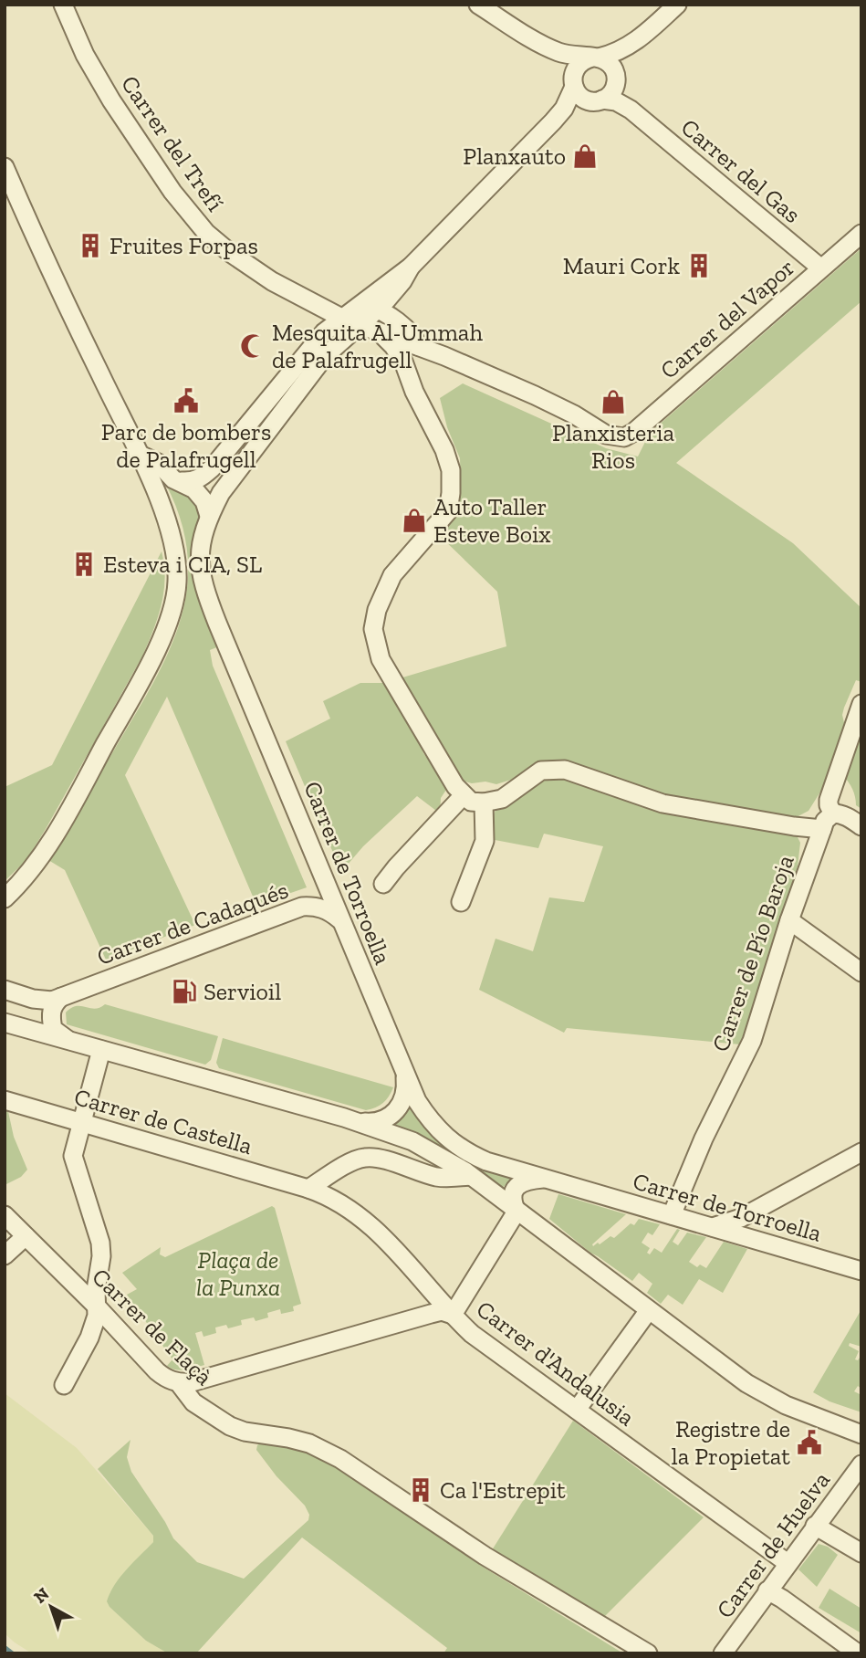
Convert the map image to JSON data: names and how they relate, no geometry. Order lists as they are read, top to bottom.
{
  "streets": {
    "street": [
      "Carrer del Trefí",
      "Carrer del Gas",
      "Carrer del Vapor",
      "Carrer de Torroella",
      "Carrer de Cadaqués",
      "Carrer de Pío Baroja",
      "Carrer de Castella",
      "Carrer de Flaçà",
      "Carrer d'Andalusia",
      "Carrer de Huelva"
    ]
  },
  "crossings": [
    ["Carrer del Trefí", "Carrer de Torroella"],
    ["Carrer del Gas", "Carrer del Vapor"],
    ["Carrer de Torroella", "Carrer de Cadaqués"],
    ["Carrer de Torroella", "Carrer de Pío Baroja"],
    ["Carrer de Castella", "Carrer d'Andalusia"],
    ["Carrer d'Andalusia", "Carrer de Huelva"]
  ],
  "parks": ["Plaça de la Punxa"],
  "places": {
    "shop": ["Planxauto", "Planxisteria Rios", "Auto Taller Esteve Boix"],
    "building": [
      "Fruites Forpas",
      "Mauri Cork",
      "Esteva i CIA, SL",
      "Ca l'Estrepit"
    ],
    "mosque": ["Mesquita Al-Ummah de Palafrugell"],
    "public building": ["Parc de bombers de Palafrugell", "Registre de la Propietat"],
    "fuel station": ["Servioil"]
  },
  "north": "top left"
}
